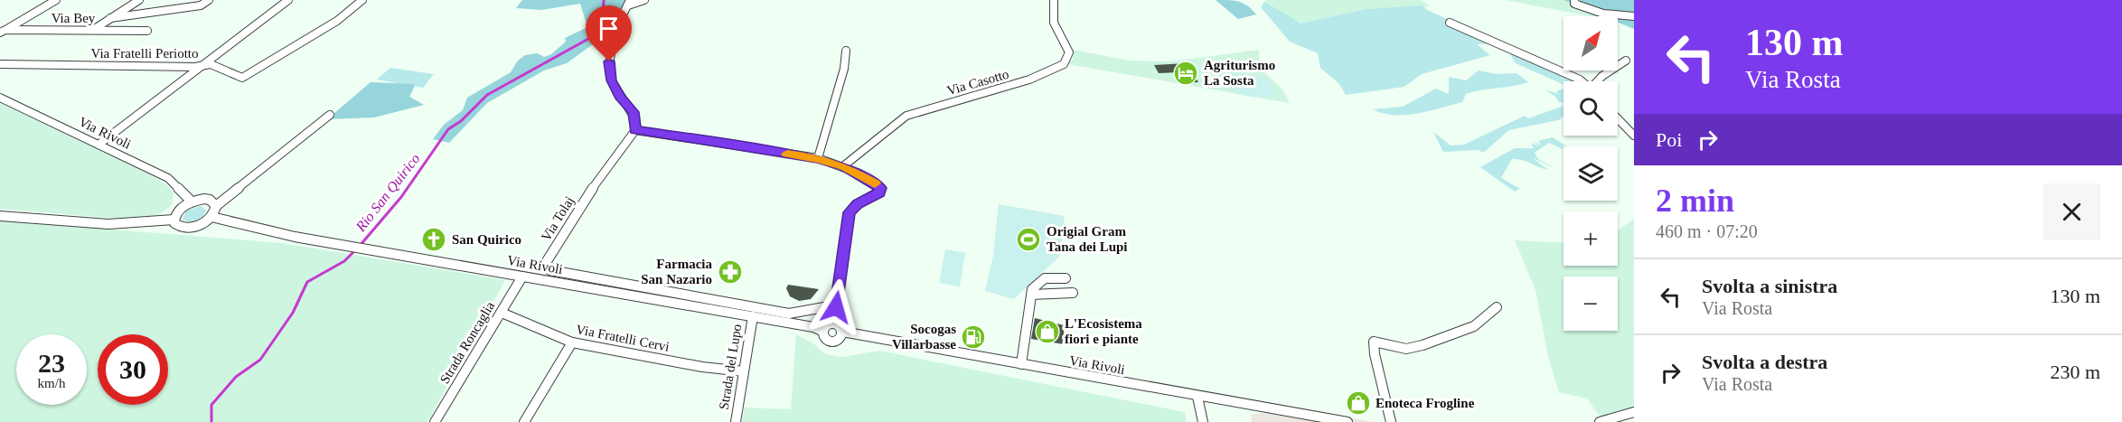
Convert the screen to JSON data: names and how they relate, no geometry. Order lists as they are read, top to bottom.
{
  "streets": {
    "street": [
      "Via Bey",
      "Via Fratelli Periotto",
      "Via Casotto",
      "Via Rivoli",
      "Via Tolaj",
      "Via Fratelli Cervi",
      "Strada Roncaglia",
      "Strada del Lupo"
    ]
  },
  "crossings": [
    ["Via Rivoli", "Strada Roncaglia"],
    ["Via Rivoli", "Strada del Lupo"],
    ["Via Fratelli Cervi", "Strada Roncaglia"],
    ["Via Fratelli Cervi", "Strada del Lupo"]
  ],
  "water": ["Rio San Quirico"],
  "places": {
    "hotel": ["Agriturismo La Sosta"],
    "church": ["San Quirico"],
    "sports": ["Origial Gram Tana dei Lupi"],
    "pharmacy": ["Farmacia San Nazario"],
    "shop": ["L'Ecosistema fiori e piante", "Enoteca Frogline"],
    "fuel station": ["Socogas Villarbasse"]
  },
  "north": "top right",
  "page": {
    "turn": ["130 m", "Via Rosta"],
    "map_buttons": ["+", "−"],
    "then": "Poi",
    "heading": ["2 min", "460 m · 07:20"],
    "list": [
      {
        "name": "Svolta a sinistra",
        "note": "Via Rosta",
        "value": "130 m"
      },
      {
        "name": "Svolta a destra",
        "note": "Via Rosta",
        "value": "230 m"
      }
    ],
    "speed": "23 km/h",
    "limit": "30"
  }
}
